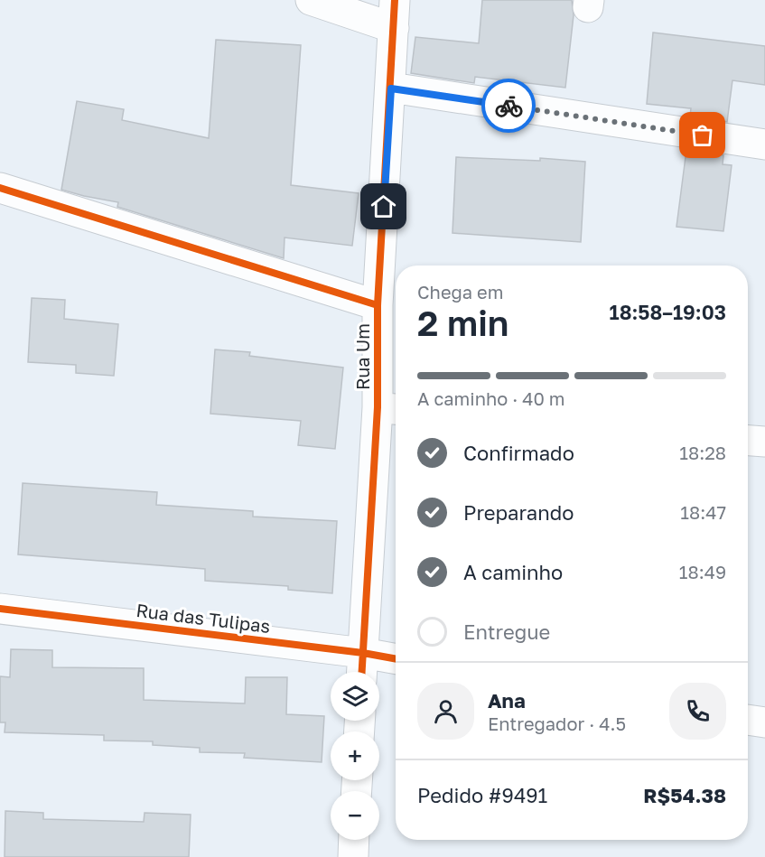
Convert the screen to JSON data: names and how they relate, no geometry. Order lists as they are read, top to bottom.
{
  "streets": {
    "street": ["Rua Um", "Rua das Tulipas"]
  },
  "crossings": [
    ["Rua Um", "Rua das Tulipas"]
  ],
  "page": {
    "heading": ["2 min", "Chega em", "18:58–19:03"],
    "panel": [
      "Ana",
      "Entregador · 4.5",
      "Pedido #9491",
      "R$54.38"
    ],
    "bar": "A caminho · 40 m",
    "list": [
      ["Confirmado", "18:28"],
      ["Preparando", "18:47"],
      ["A caminho", "18:49"],
      "Entregue"
    ],
    "map_buttons": ["+", "−"]
  }
}
